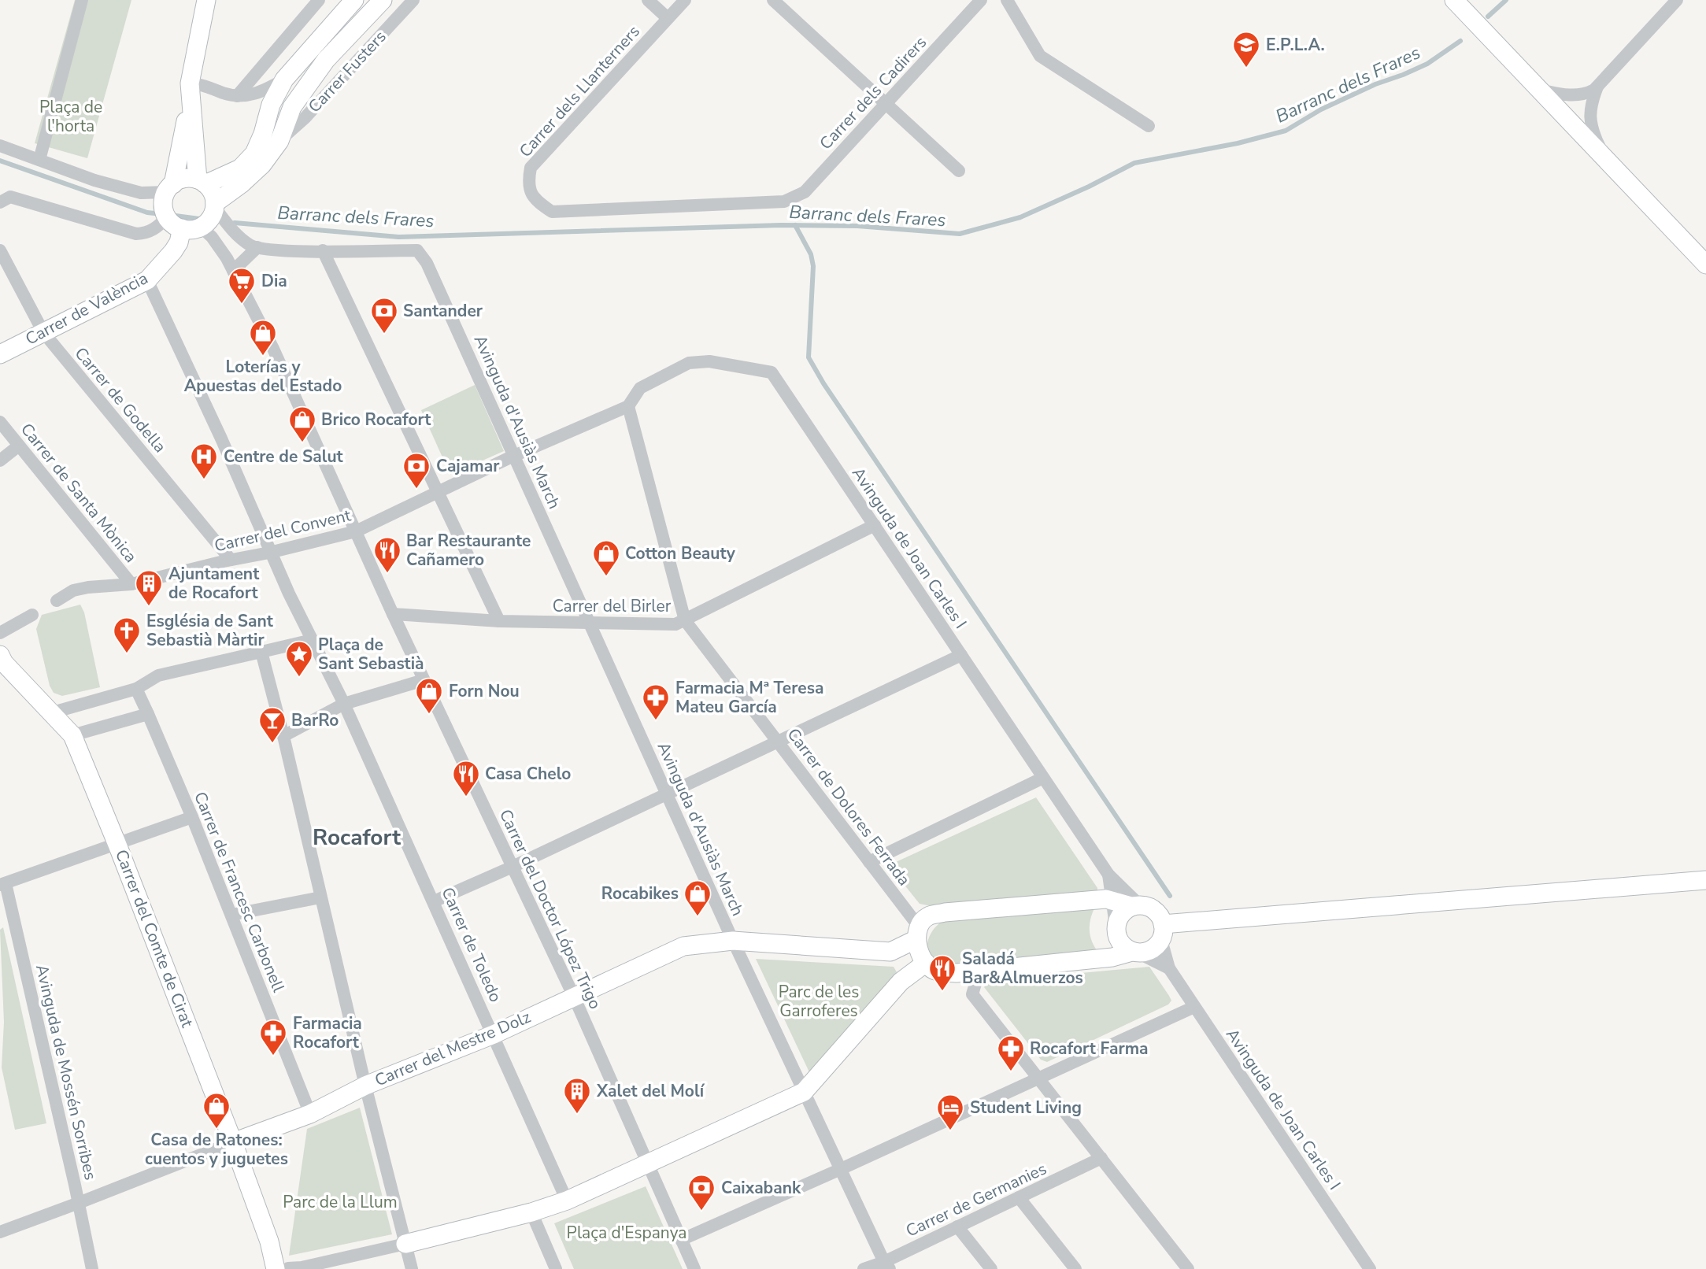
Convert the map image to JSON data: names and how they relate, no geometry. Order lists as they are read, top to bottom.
{
  "streets": {
    "street": [
      "Carrer Fusters",
      "Carrer dels Llanterners",
      "Carrer dels Cadirers",
      "Carrer de València",
      "Carrer de Godella",
      "Avinguda d'Ausiàs March",
      "Carrer de Santa Mònica",
      "Carrer del Convent",
      "Avinguda de Joan Carles I",
      "Carrer del Birler",
      "Carrer de Dolores Ferrada",
      "Carrer de Francesc Carbonell",
      "Carrer del Doctor López Trigo",
      "Carrer del Comte de Cirat",
      "Carrer de Toledo",
      "Carrer del Mestre Dolz",
      "Avinguda de Mossén Sorribes",
      "Carrer de Germanies"
    ]
  },
  "crossings": [
    ["Carrer Fusters", "Carrer de València"],
    ["Carrer Fusters", "Carrer del Doctor López Trigo"],
    ["Carrer dels Llanterners", "Carrer dels Cadirers"],
    ["Carrer de València", "Carrer de Godella"],
    ["Carrer de València", "Carrer del Doctor López Trigo"],
    ["Carrer de Godella", "Carrer del Convent"],
    ["Avinguda d'Ausiàs March", "Carrer del Convent"],
    ["Avinguda d'Ausiàs March", "Carrer del Birler"],
    ["Avinguda d'Ausiàs March", "Carrer del Mestre Dolz"],
    ["Avinguda d'Ausiàs March", "Carrer de Germanies"],
    ["Carrer de Santa Mònica", "Carrer del Convent"],
    ["Carrer del Convent", "Avinguda de Joan Carles I"],
    ["Carrer del Convent", "Carrer de Dolores Ferrada"],
    ["Carrer del Convent", "Carrer del Doctor López Trigo"],
    ["Avinguda de Joan Carles I", "Carrer del Birler"],
    ["Avinguda de Joan Carles I", "Carrer de Dolores Ferrada"],
    ["Avinguda de Joan Carles I", "Carrer del Mestre Dolz"],
    ["Carrer del Birler", "Carrer de Dolores Ferrada"],
    ["Carrer del Birler", "Carrer del Doctor López Trigo"],
    ["Carrer de Dolores Ferrada", "Carrer del Mestre Dolz"],
    ["Carrer de Francesc Carbonell", "Carrer del Mestre Dolz"],
    ["Carrer del Doctor López Trigo", "Carrer del Mestre Dolz"],
    ["Carrer del Comte de Cirat", "Carrer del Mestre Dolz"],
    ["Carrer de Toledo", "Carrer del Mestre Dolz"],
    ["Carrer del Mestre Dolz", "Avinguda de Mossén Sorribes"]
  ],
  "districts": ["Rocafort"],
  "water": ["Barranc dels Frares"],
  "parks": [
    "Plaça de l'horta",
    "Parc de les Garroferes",
    "Parc de la Llum",
    "Plaça d'Espanya"
  ],
  "places": {
    "school or university": ["E.P.L.A."],
    "supermarket": ["Dia"],
    "bank": ["Santander", "Cajamar", "Caixabank"],
    "shop": [
      "Loterías y Apuestas del Estado",
      "Brico Rocafort",
      "Cotton Beauty",
      "Forn Nou",
      "Rocabikes",
      "Casa de Ratones: cuentos y juguetes"
    ],
    "hospital": ["Centre de Salut"],
    "restaurant": ["Bar Restaurante Cañamero", "Casa Chelo", "Saladá Bar&Almuerzos"],
    "building": ["Ajuntament de Rocafort", "Xalet del Molí"],
    "church": ["Església de Sant Sebastià Màrtir"],
    "place": ["Plaça de Sant Sebastià"],
    "pharmacy": ["Farmacia Mª Teresa Mateu García", "Farmacia Rocafort", "Rocafort Farma"],
    "bar": ["BarRo"],
    "hotel": ["Student Living"]
  }
}
